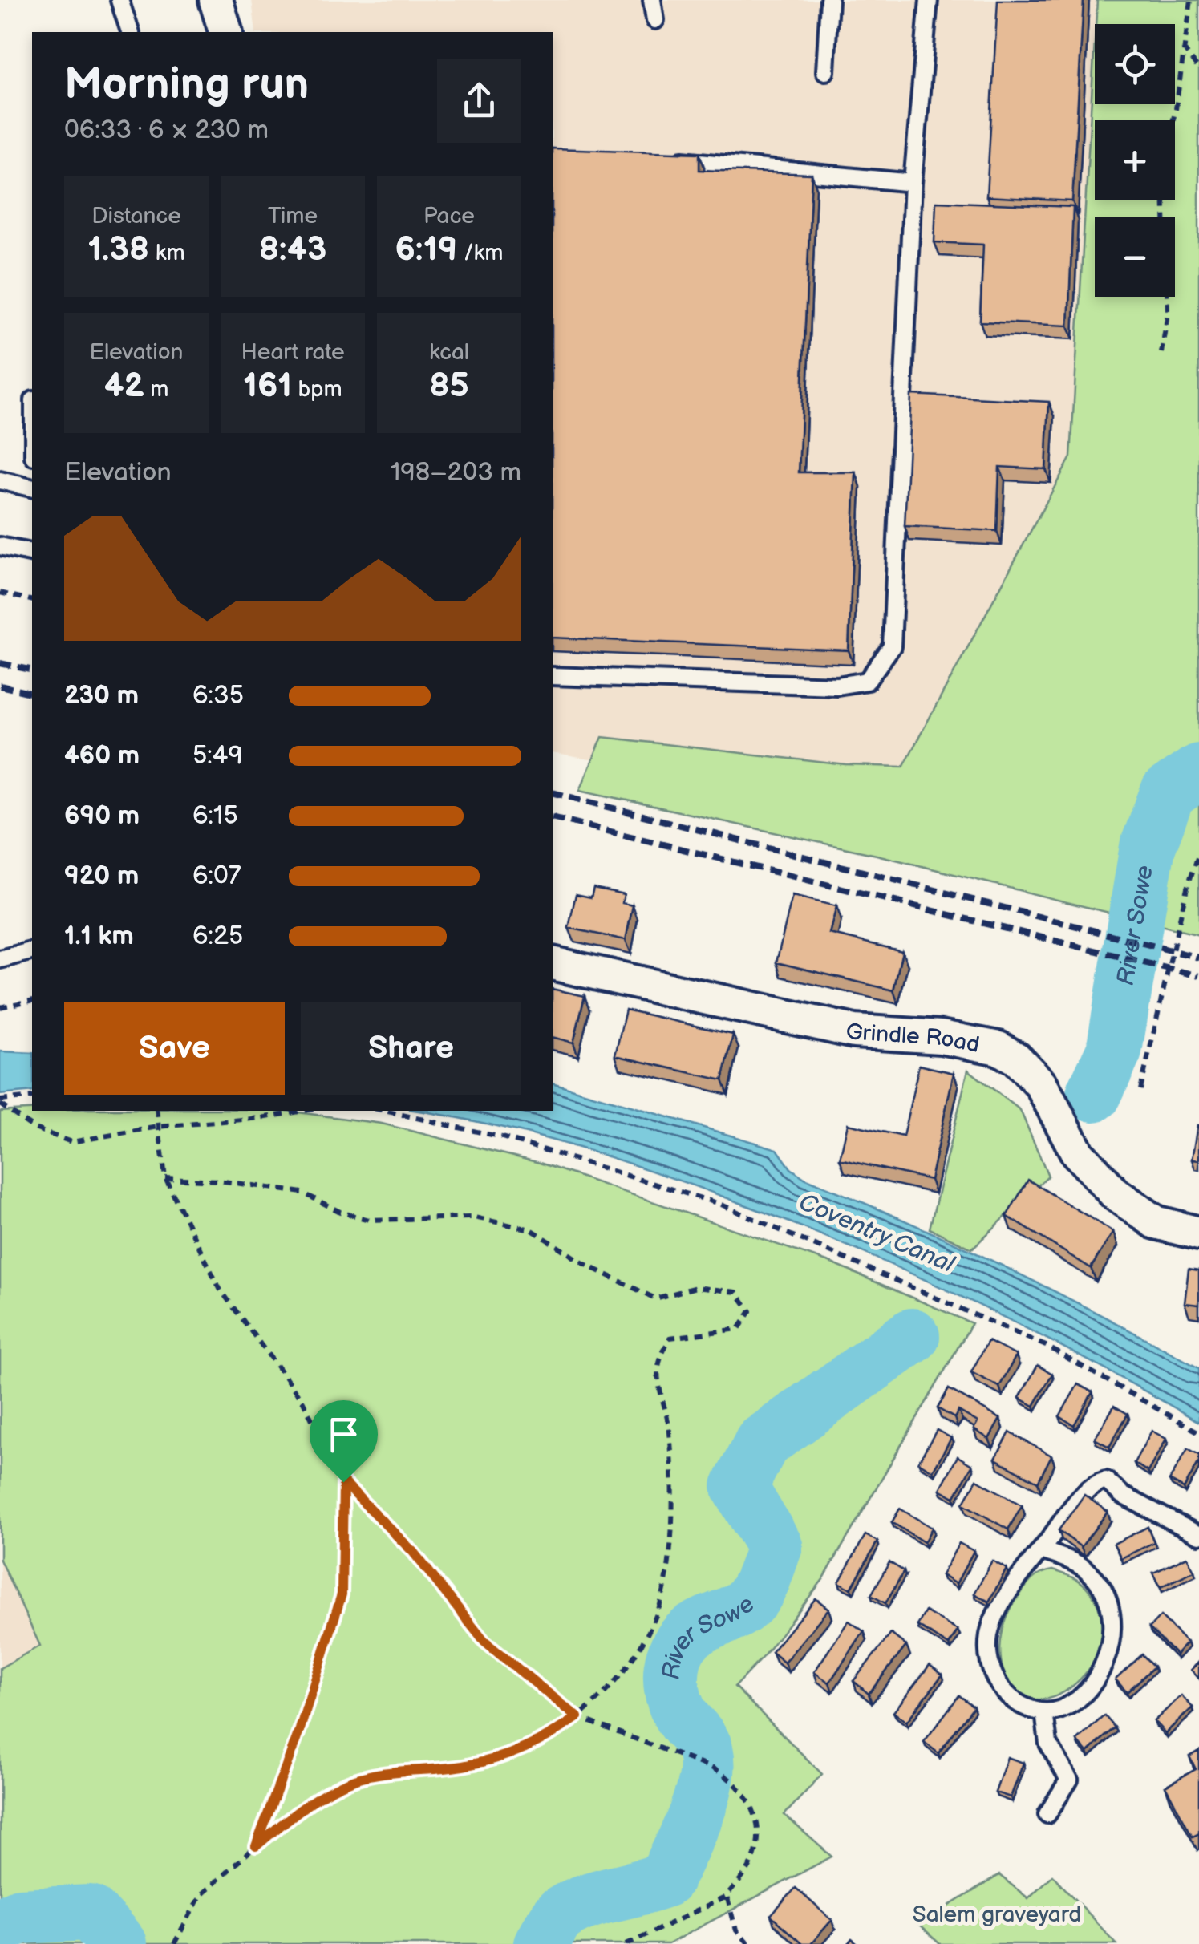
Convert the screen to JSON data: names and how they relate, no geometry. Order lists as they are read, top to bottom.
{
  "streets": {
    "street": ["Grindle Road"]
  },
  "water": ["River Sowe", "Coventry Canal"],
  "parks": ["Salem graveyard"],
  "page": {
    "map_buttons": ["+", "−"],
    "heading": ["Morning run", "06:33 · 6 × 230 m"],
    "stats": [
      ["Distance", "1.38 km"],
      ["Time", "8:43"],
      ["Pace", "6:19 /km"],
      ["Elevation", "42 m"],
      ["Heart rate", "161 bpm"],
      ["kcal", "85"]
    ],
    "chart": ["Elevation", "198–203 m"],
    "list": [
      {
        "name": "230 m",
        "note": "6:35"
      },
      {
        "name": "460 m",
        "note": "5:49"
      },
      {
        "name": "690 m",
        "note": "6:15"
      },
      {
        "name": "920 m",
        "note": "6:07"
      },
      {
        "name": "1.1 km",
        "note": "6:25"
      }
    ],
    "buttons": ["Save", "Share"]
  }
}
